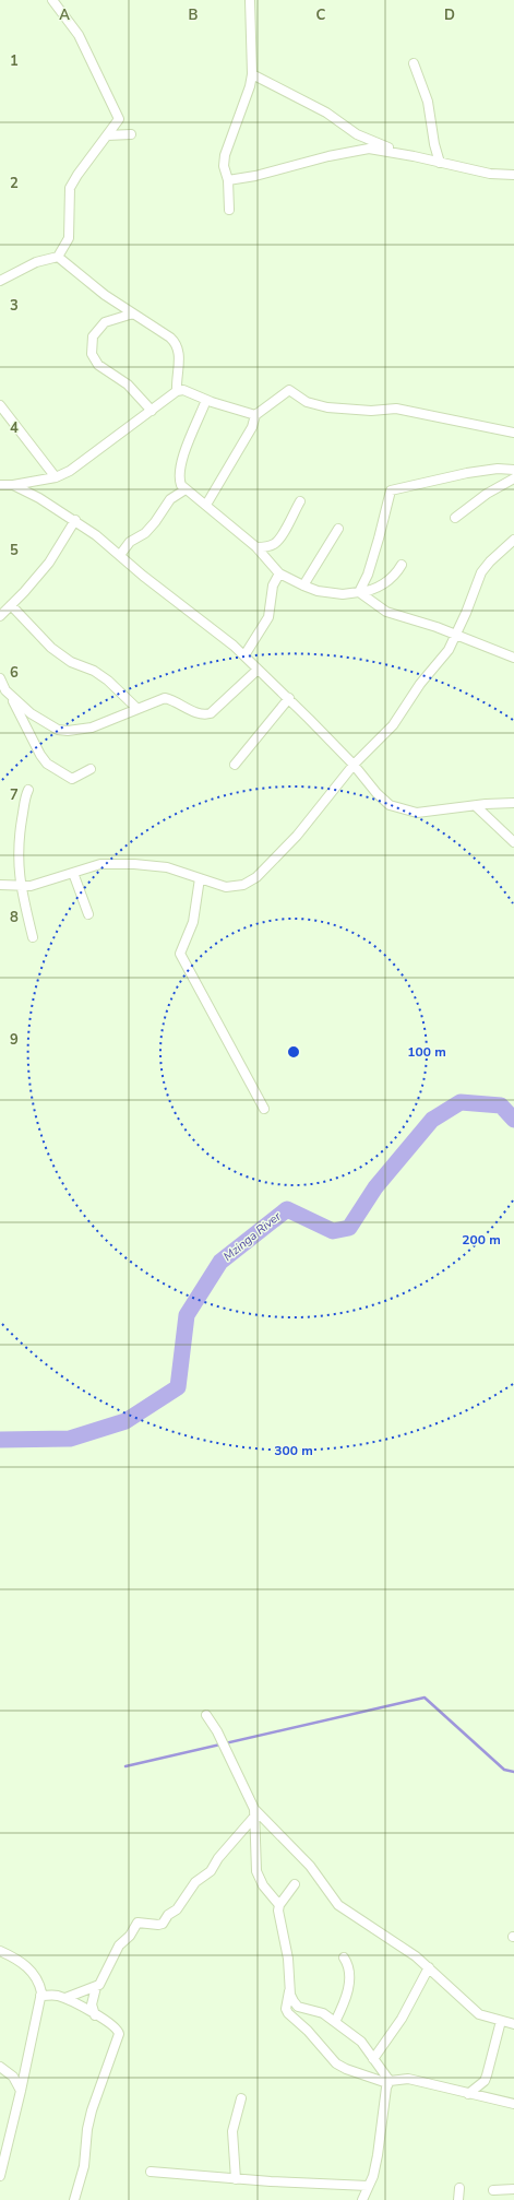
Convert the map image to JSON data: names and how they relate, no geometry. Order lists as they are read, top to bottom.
{
  "water": ["Mzinga River"],
  "grid": {
    "columns": [
      "A",
      "B",
      "C",
      "D"
    ],
    "rows": [
      "1",
      "2",
      "3",
      "4",
      "5",
      "6",
      "7",
      "8",
      "9"
    ]
  },
  "rings": ["100 m", "200 m", "300 m"]
}
